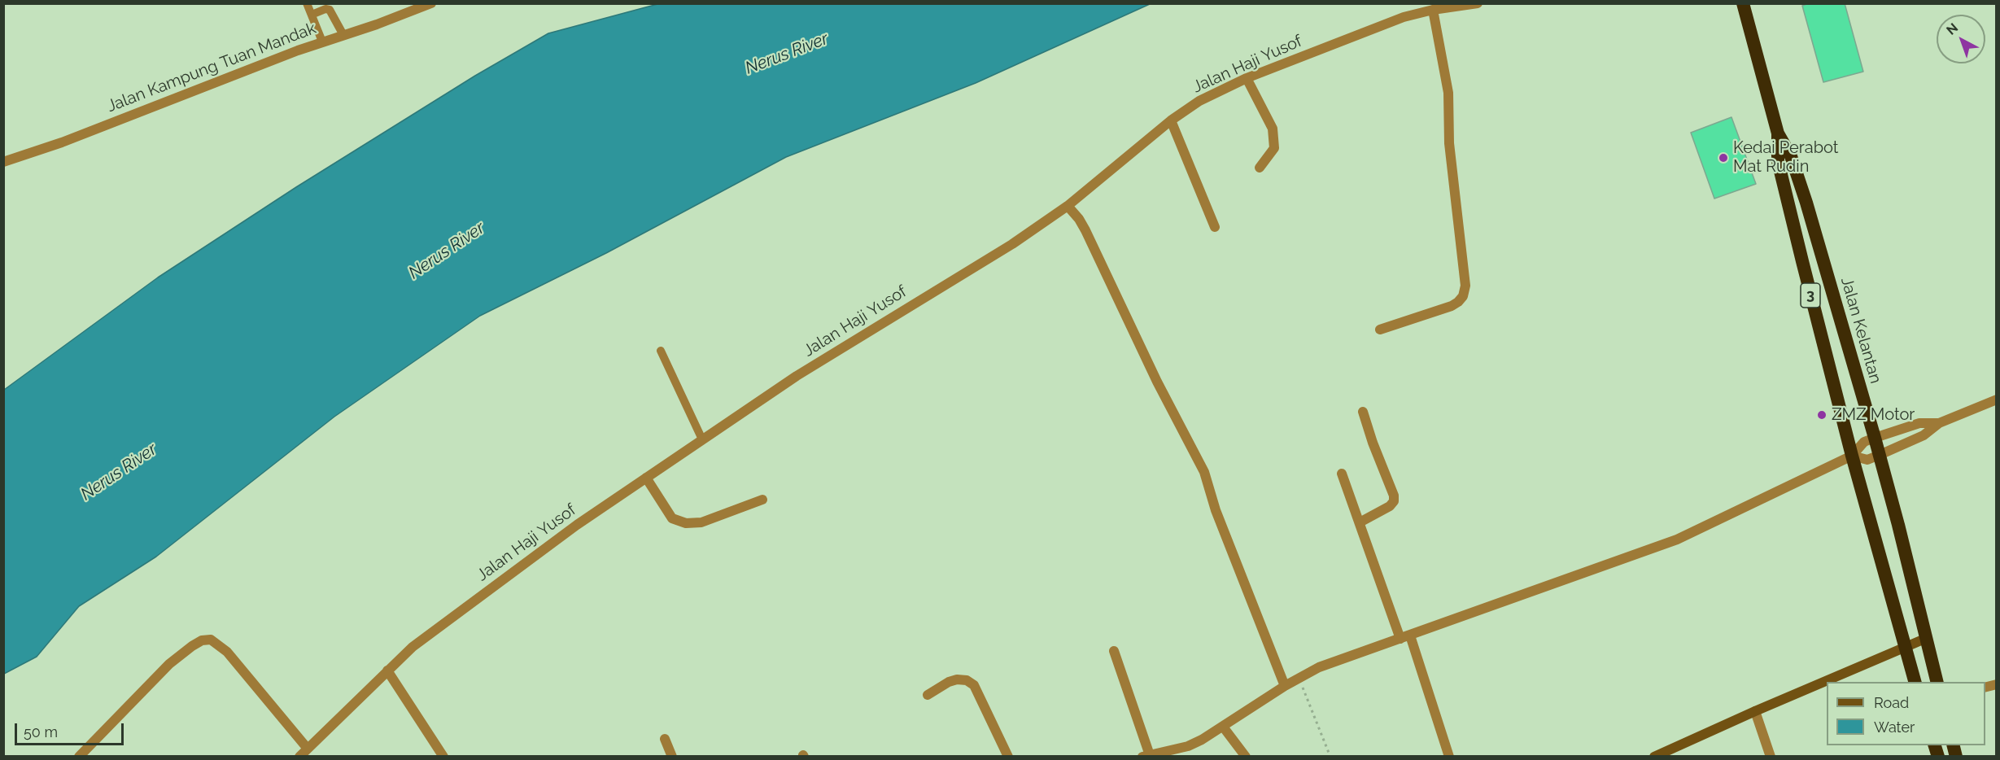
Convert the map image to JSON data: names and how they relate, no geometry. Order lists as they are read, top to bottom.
{
  "streets": {
    "highway": ["3", "Jalan Kelantan"],
    "street": ["Jalan Haji Yusof", "Jalan Kampung Tuan Mandak"]
  },
  "water": ["Nerus River"],
  "places": ["Kedai Perabot Mat Rudin", "ZMZ Motor"],
  "legend": ["Road", "Water"],
  "scale_bar": "50 m",
  "north": "top left"
}
